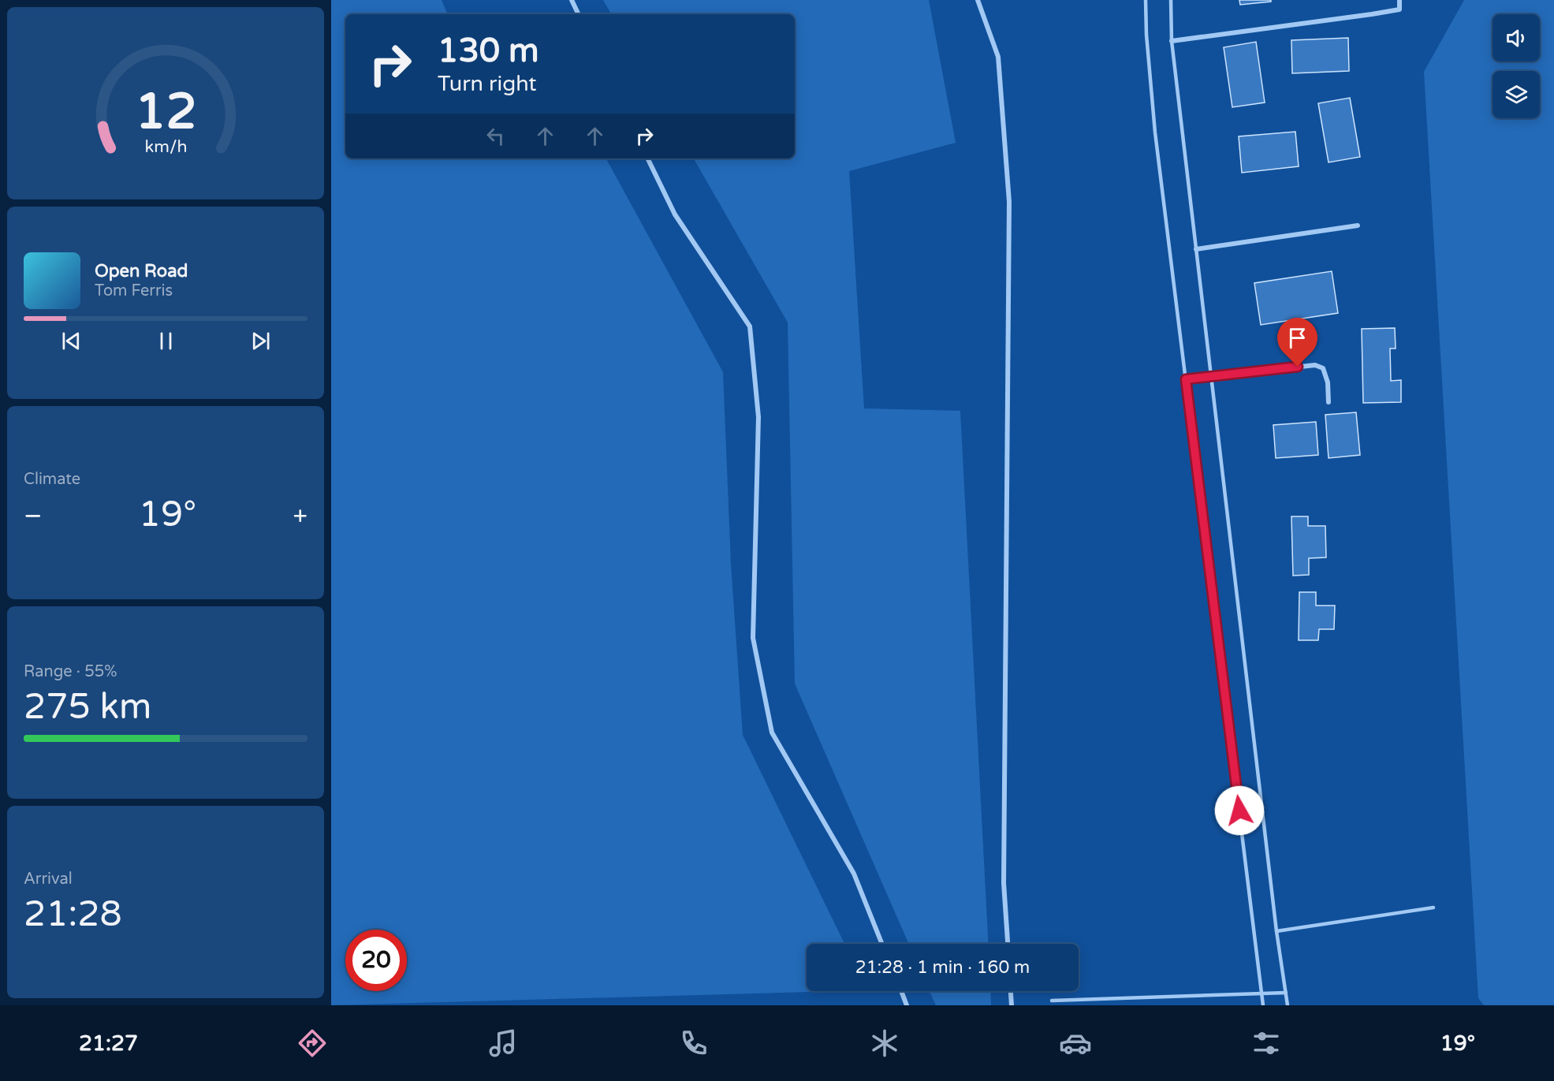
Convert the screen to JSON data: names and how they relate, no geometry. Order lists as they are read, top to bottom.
{
  "page": {
    "turn": ["130 m", "Turn right"],
    "song": ["Open Road", "Tom Ferris"],
    "tile": [
      "Climate",
      ["Range · 55%", "275 km"],
      ["Arrival", "21:28"]
    ],
    "heat": ["−", "19°", "+"],
    "limit": "20",
    "trip": "21:28 · 1 min · 160 m",
    "tabs": ["21:27", "19°"],
    "gauge": ["12", "km/h"]
  }
}
